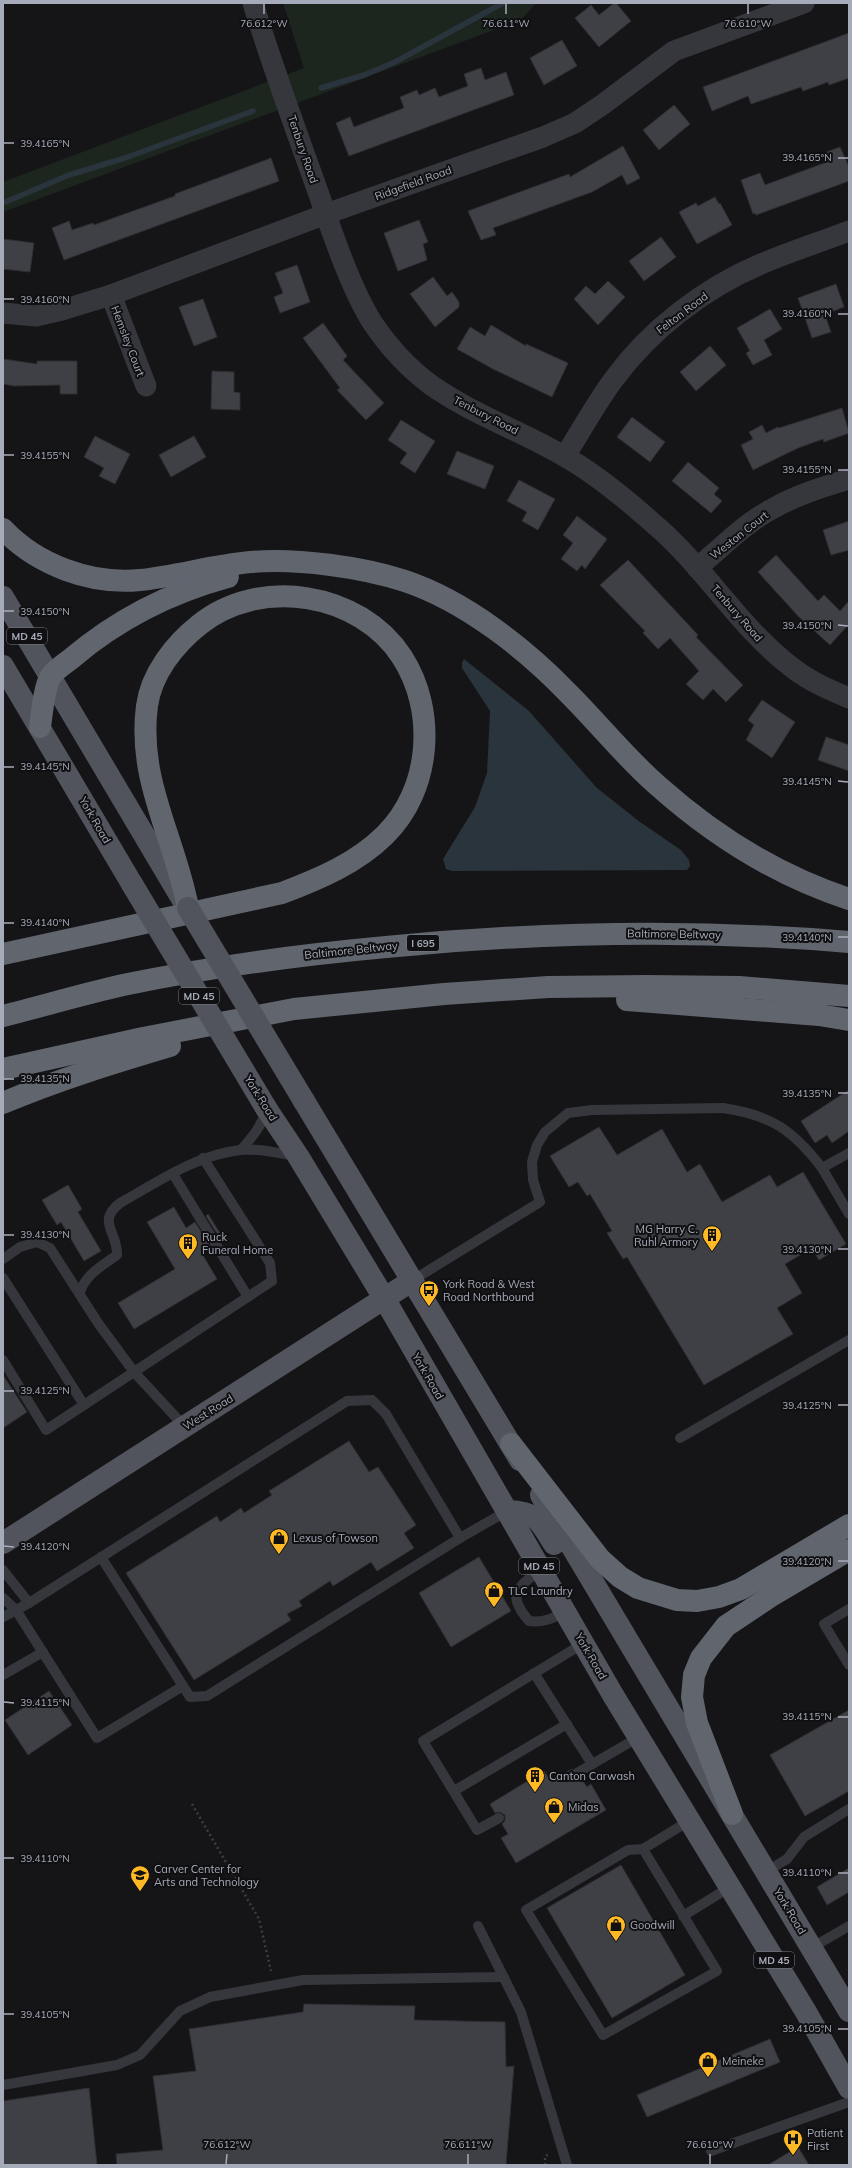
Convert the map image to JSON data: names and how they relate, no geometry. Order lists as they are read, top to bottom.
{
  "streets": {
    "highway": ["Baltimore Beltway", "I 695"],
    "main road": ["MD 45", "York Road", "West Road"],
    "street": [
      "Tenbury Road",
      "Ridgefield Road",
      "Felton Road",
      "Hemsley Court",
      "Weston Court"
    ]
  },
  "crossings": [
    ["Tenbury Road", "Ridgefield Road"],
    ["Tenbury Road", "Felton Road"],
    ["Tenbury Road", "Weston Court"],
    ["Ridgefield Road", "Hemsley Court"],
    ["York Road", "West Road"]
  ],
  "places": {
    "building": ["MG Harry C. Ruhl Armory", "Ruck Funeral Home", "Canton Carwash"],
    "bus stop": ["York Road & West Road Northbound"],
    "shop": [
      "Lexus of Towson",
      "TLC Laundry",
      "Midas",
      "Goodwill",
      "Meineke"
    ],
    "school or university": ["Carver Center for Arts and Technology"],
    "hospital": ["Patient First"]
  },
  "coordinates": [
    "76.612°W",
    "76.611°W",
    "76.610°W",
    "39.4165°N",
    "39.4160°N",
    "39.4155°N",
    "39.4150°N",
    "39.4145°N",
    "39.4140°N",
    "39.4135°N",
    "39.4130°N",
    "39.4125°N",
    "39.4120°N",
    "39.4115°N",
    "39.4110°N",
    "39.4105°N"
  ]
}
